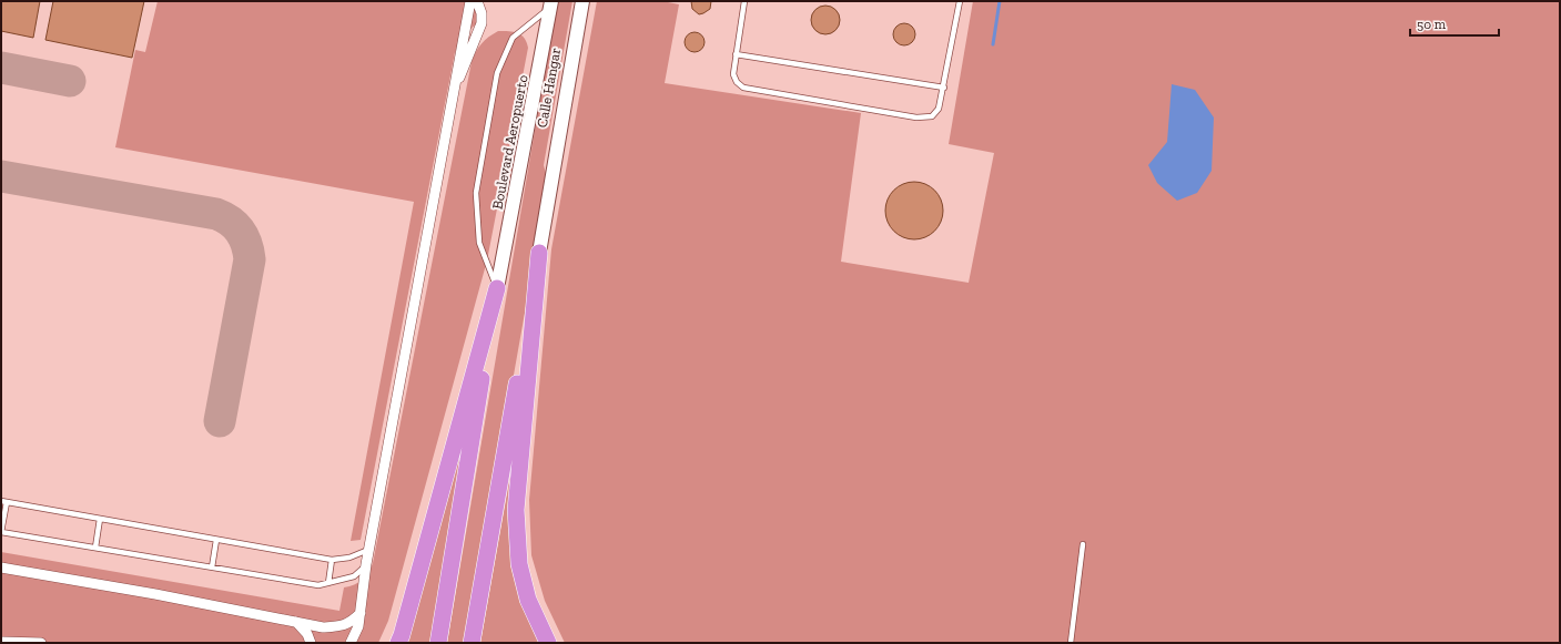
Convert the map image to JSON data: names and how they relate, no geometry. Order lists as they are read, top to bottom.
{
  "streets": {
    "street": ["Calle Hangar", "Boulevard Aeropuerto"]
  },
  "scale_bar": "50 m"
}
